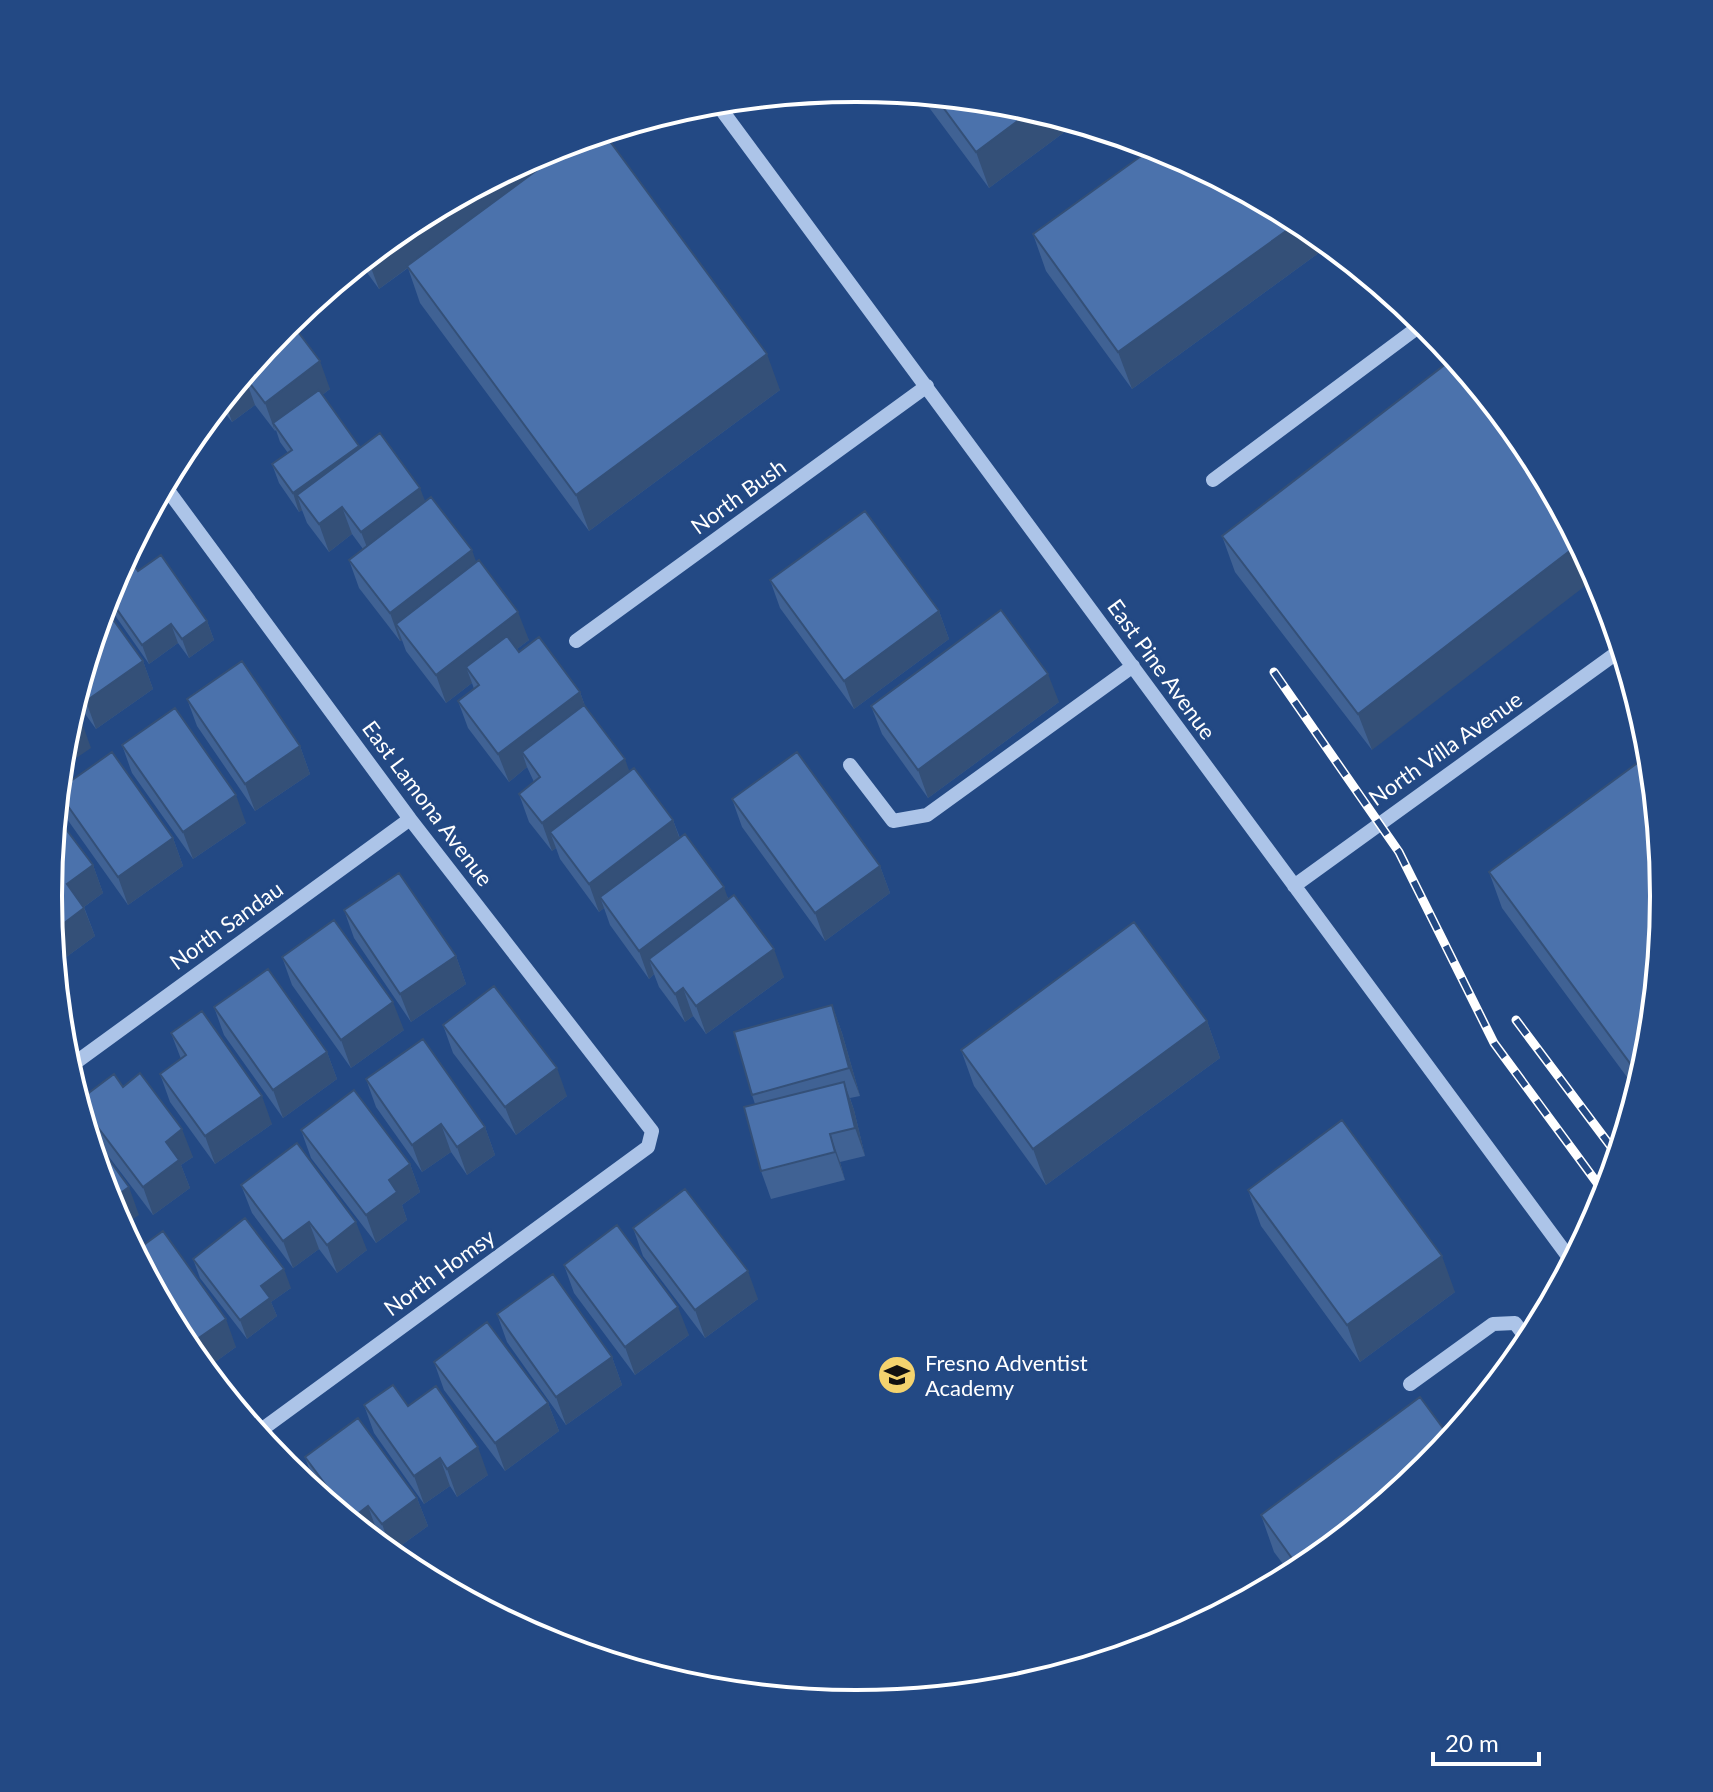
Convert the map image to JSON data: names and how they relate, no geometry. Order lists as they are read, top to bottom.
{
  "streets": {
    "street": [
      "North Bush",
      "East Pine Avenue",
      "North Villa Avenue",
      "East Lamona Avenue",
      "North Sandau",
      "North Homsy"
    ]
  },
  "crossings": [
    ["North Bush", "East Pine Avenue"],
    ["East Pine Avenue", "North Villa Avenue"],
    ["East Lamona Avenue", "North Sandau"],
    ["East Lamona Avenue", "North Homsy"]
  ],
  "places": {
    "school or university": ["Fresno Adventist Academy"]
  },
  "scale_bar": "20 m"
}
